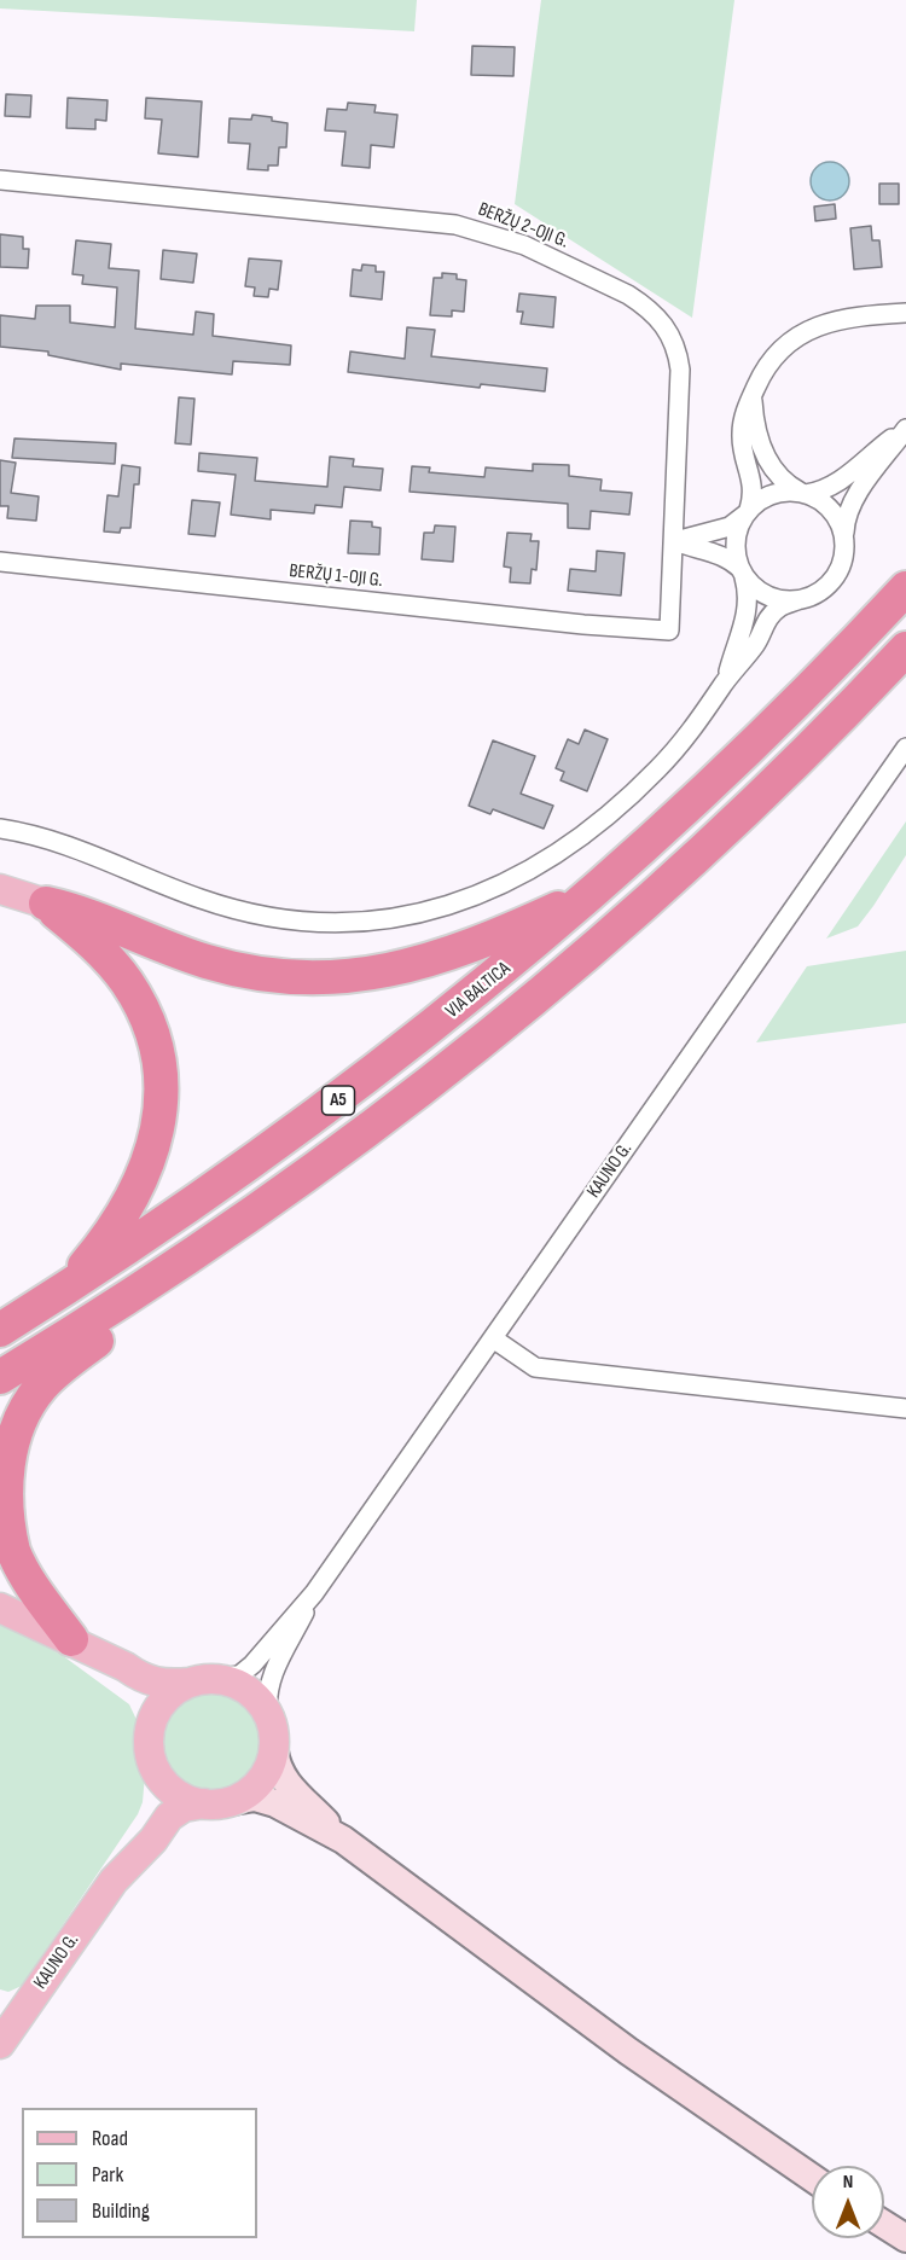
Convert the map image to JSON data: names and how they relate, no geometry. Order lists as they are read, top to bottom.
{
  "streets": {
    "highway": ["VIA BALTICA", "A5"],
    "main road": ["KAUNO G."],
    "street": ["BERŽŲ 2-OJI G.", "BERŽŲ 1-OJI G."]
  },
  "crossings": [
    ["BERŽŲ 2-OJI G.", "BERŽŲ 1-OJI G."]
  ],
  "legend": ["Road", "Park", "Building"],
  "north": "top"
}
